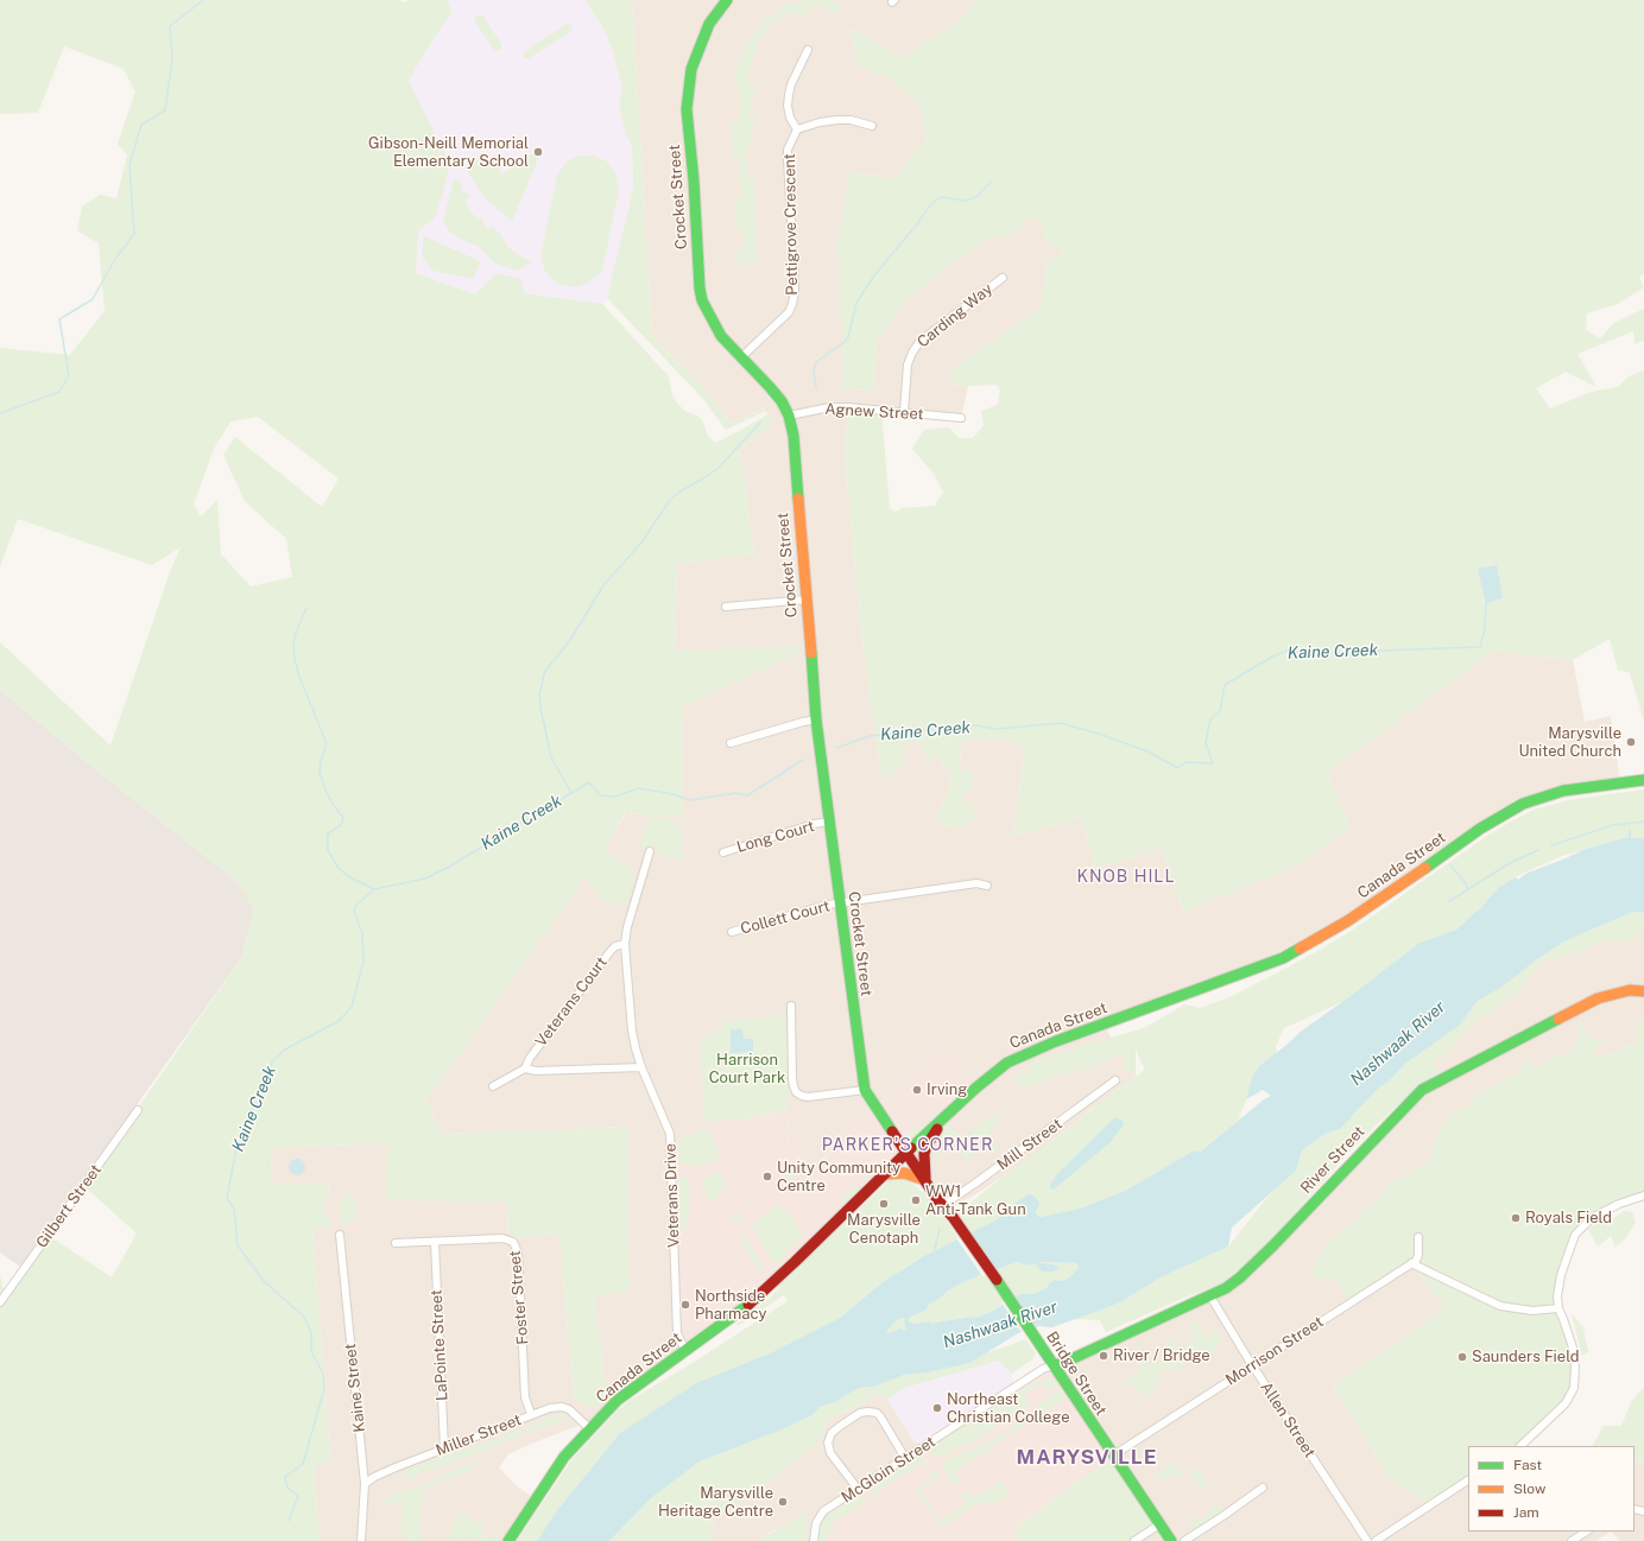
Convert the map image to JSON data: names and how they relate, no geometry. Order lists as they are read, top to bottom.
{
  "streets": {
    "main road": [
      "Crocket Street",
      "Canada Street",
      "River Street",
      "Bridge Street"
    ],
    "street": [
      "Pettigrove Crescent",
      "Carding Way",
      "Agnew Street",
      "Long Court",
      "Collett Court",
      "Veterans Court",
      "Mill Street",
      "Veterans Drive",
      "Gilbert Street",
      "Foster Street",
      "LaPointe Street",
      "Morrison Street",
      "Kaine Street",
      "Allen Street",
      "Miller Street",
      "McGloin Street"
    ]
  },
  "crossings": [
    ["Crocket Street", "Pettigrove Crescent"],
    ["Crocket Street", "Agnew Street"],
    ["Crocket Street", "Long Court"],
    ["Crocket Street", "Canada Street"],
    ["Crocket Street", "Collett Court"],
    ["Crocket Street", "Bridge Street"],
    ["Carding Way", "Agnew Street"],
    ["Canada Street", "Veterans Drive"],
    ["Canada Street", "Bridge Street"],
    ["Canada Street", "Miller Street"],
    ["Veterans Court", "Veterans Drive"],
    ["Mill Street", "Bridge Street"],
    ["River Street", "Bridge Street"],
    ["River Street", "Allen Street"],
    ["River Street", "McGloin Street"],
    ["Foster Street", "LaPointe Street"],
    ["Foster Street", "Miller Street"],
    ["LaPointe Street", "Miller Street"],
    ["Morrison Street", "Bridge Street"],
    ["Morrison Street", "Allen Street"],
    ["Bridge Street", "McGloin Street"],
    ["Kaine Street", "Miller Street"]
  ],
  "districts": ["KNOB HILL", "PARKER'S CORNER", "MARYSVILLE"],
  "water": ["Kaine Creek", "Nashwaak River"],
  "parks": ["Harrison Court Park"],
  "places": [
    "Gibson-Neill Memorial Elementary School",
    "Marysville United Church",
    "Irving",
    "Unity Community Centre",
    "WW1 Anti-Tank Gun",
    "Marysville Cenotaph",
    "Royals Field",
    "Northside Pharmacy",
    "River / Bridge",
    "Saunders Field",
    "Northeast Christian College",
    "Marysville Heritage Centre"
  ],
  "legend": ["Fast", "Slow", "Jam"]
}
